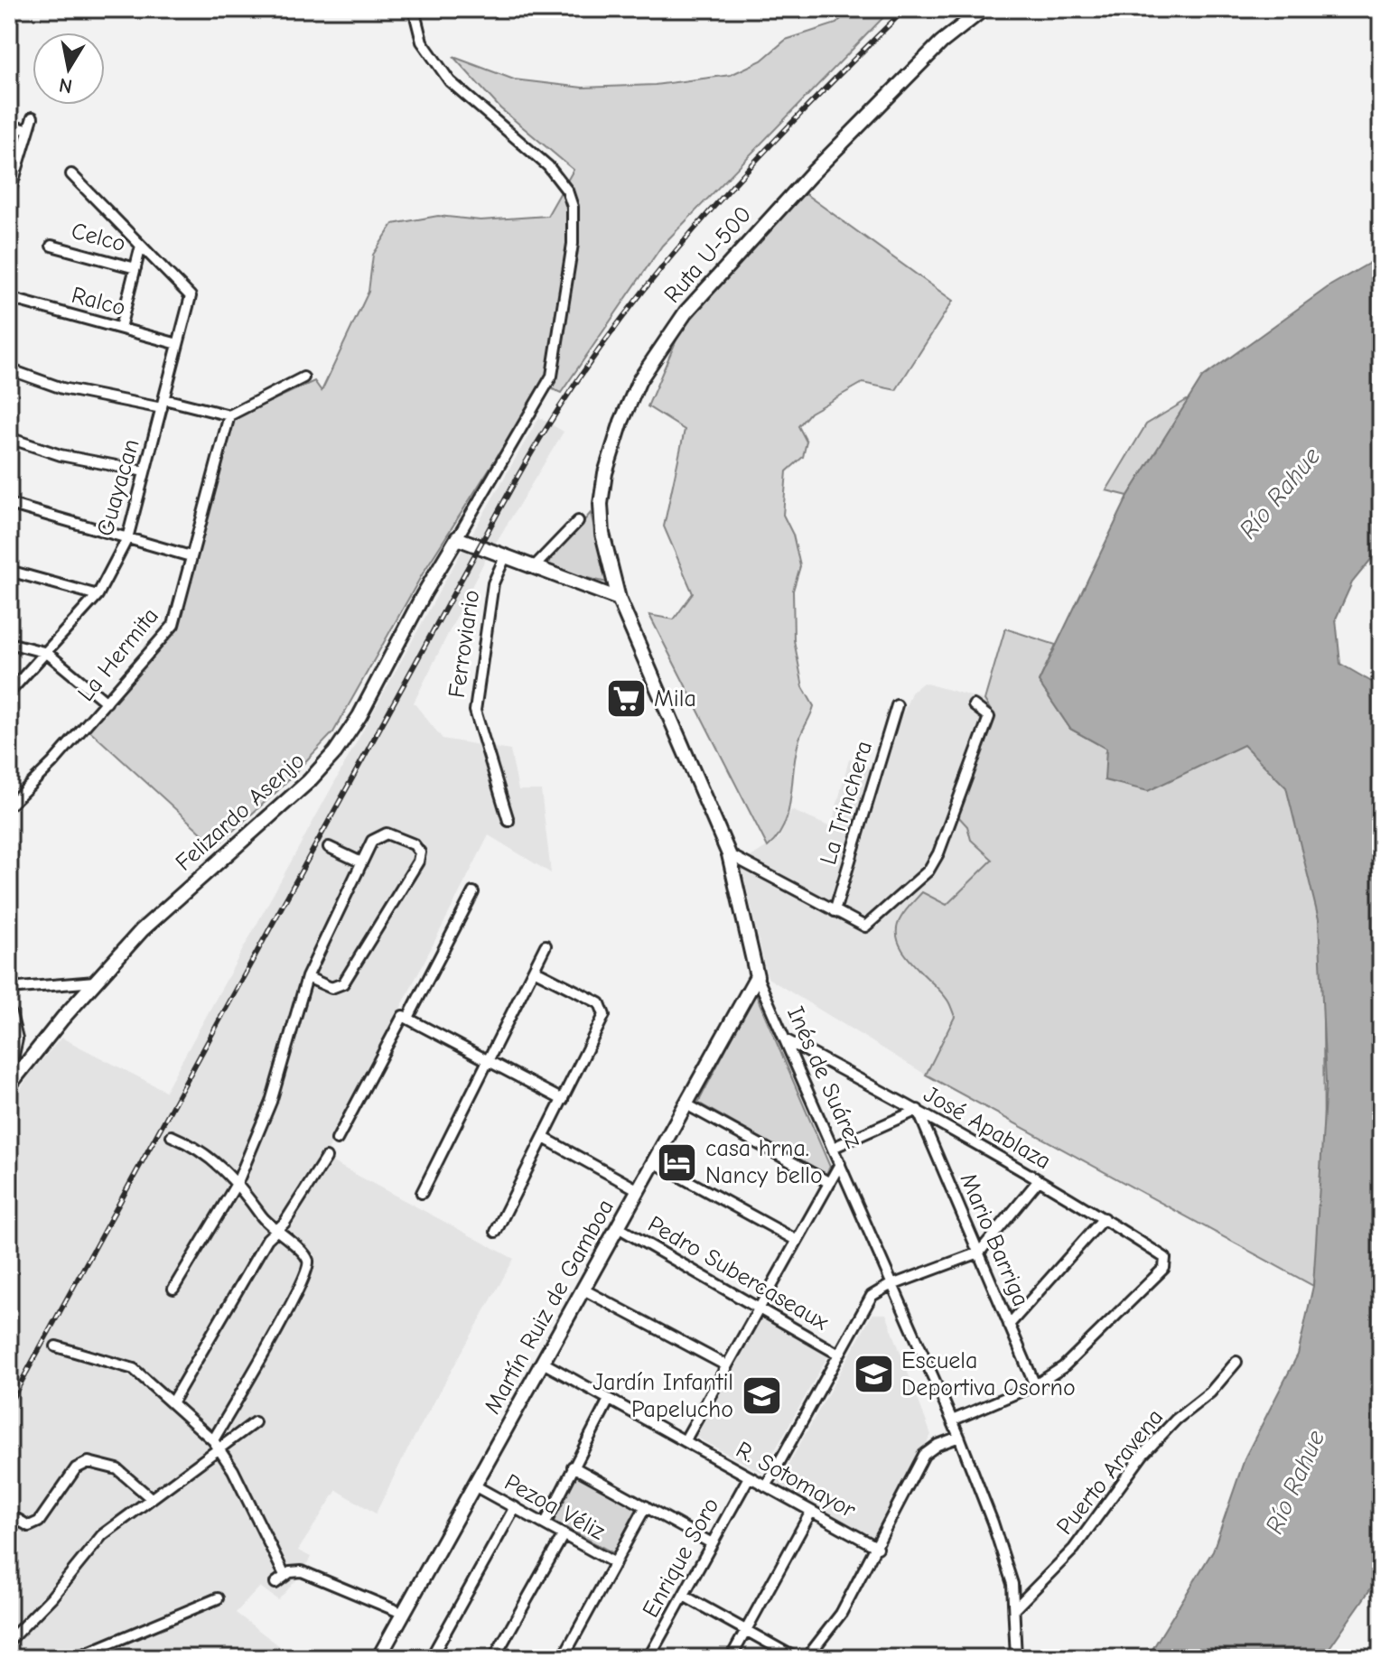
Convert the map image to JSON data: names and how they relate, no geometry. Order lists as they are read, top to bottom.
{
  "streets": {
    "street": [
      "Celco",
      "Ruta U-500",
      "Ralco",
      "Guayacan",
      "Ferroviario",
      "La Hermita",
      "La Trinchera",
      "Felizardo Asenjo",
      "Inés de Suárez",
      "José Apablaza",
      "Mario Barriga",
      "Pedro Subercaseaux",
      "Martín Ruiz de Gamboa",
      "Puerto Aravena",
      "R. Sotomayor",
      "Pezoa Véliz",
      "Enrique Soro"
    ]
  },
  "crossings": [
    ["Ruta U-500", "Inés de Suárez"],
    ["Ralco", "Guayacan"],
    ["Inés de Suárez", "José Apablaza"],
    ["Inés de Suárez", "Martín Ruiz de Gamboa"],
    ["Inés de Suárez", "Puerto Aravena"],
    ["José Apablaza", "Mario Barriga"],
    ["Pedro Subercaseaux", "Martín Ruiz de Gamboa"],
    ["Martín Ruiz de Gamboa", "R. Sotomayor"],
    ["Martín Ruiz de Gamboa", "Pezoa Véliz"],
    ["R. Sotomayor", "Enrique Soro"]
  ],
  "water": ["Río Rahue"],
  "places": {
    "supermarket": ["Mila"],
    "hotel": ["casa hrna. Nancy bello"],
    "school or university": ["Escuela Deportiva Osorno", "Jardín Infantil Papelucho"]
  },
  "north": "bottom"
}
